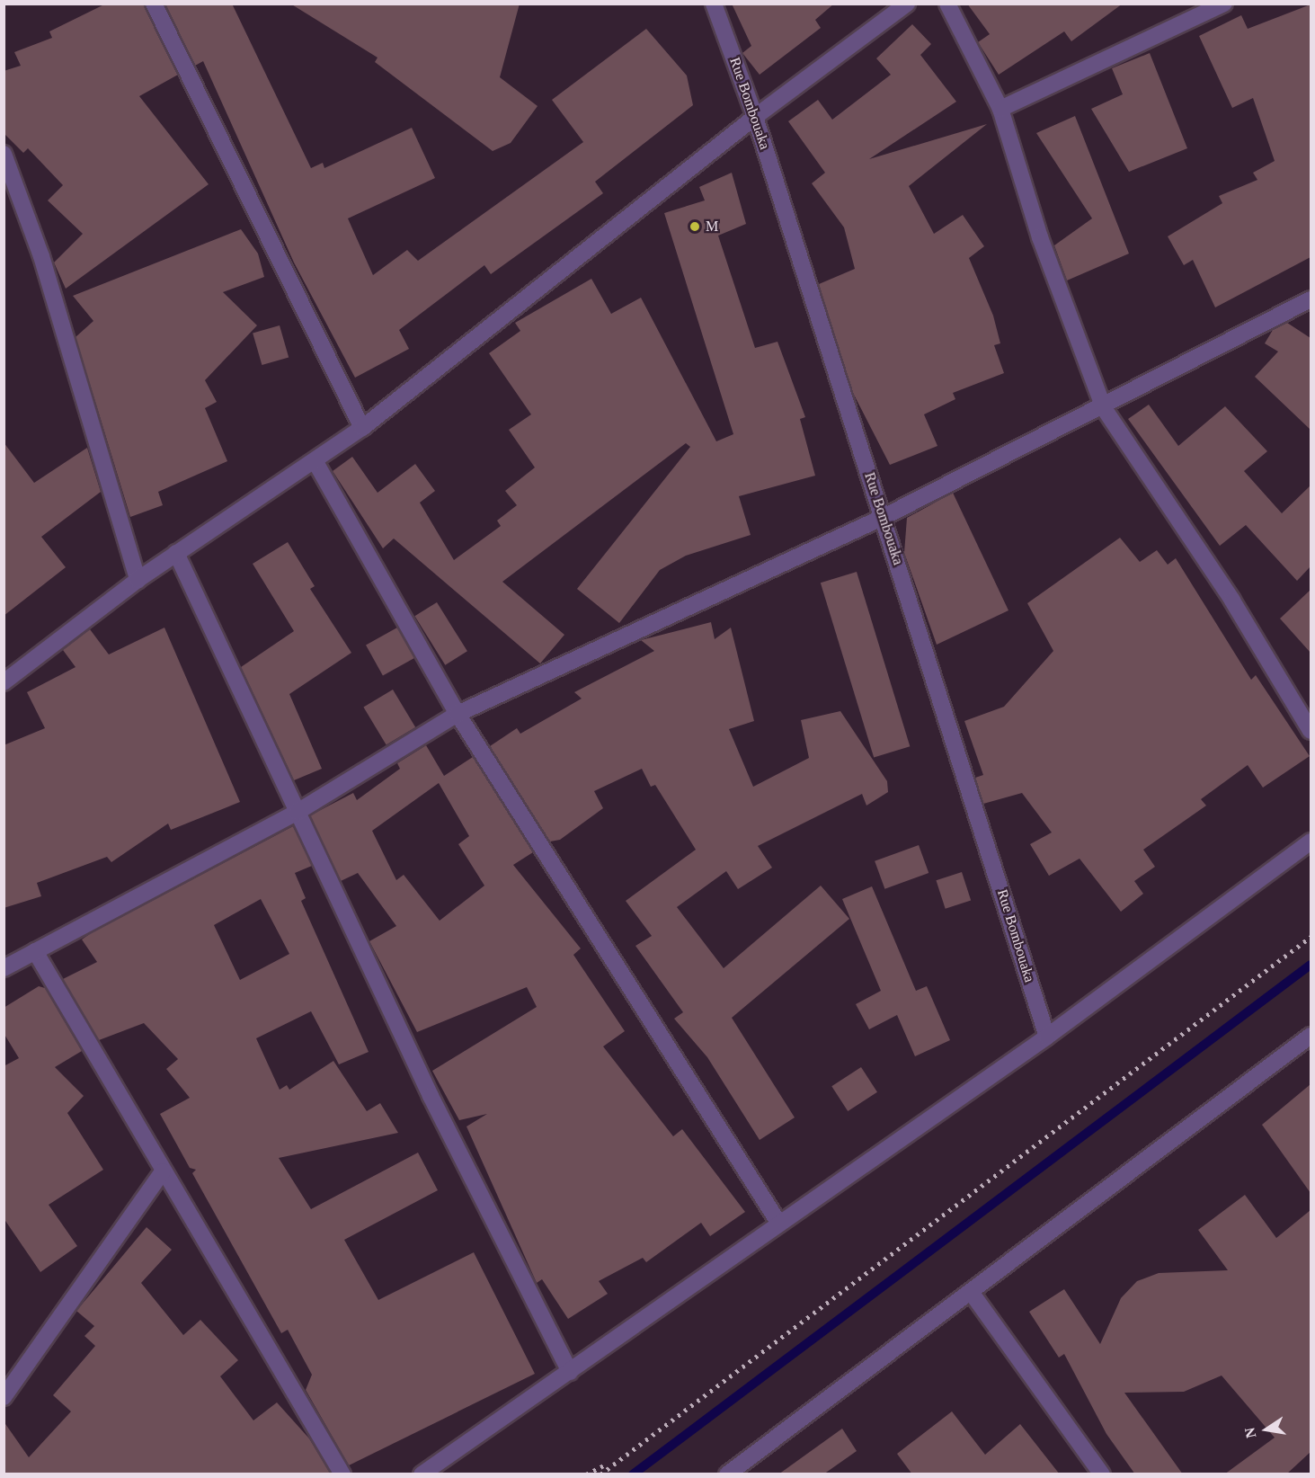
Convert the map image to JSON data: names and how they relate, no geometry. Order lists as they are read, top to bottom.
{
  "streets": {
    "street": ["Rue Bombouaka"]
  },
  "places": ["M"],
  "north": "left"
}
